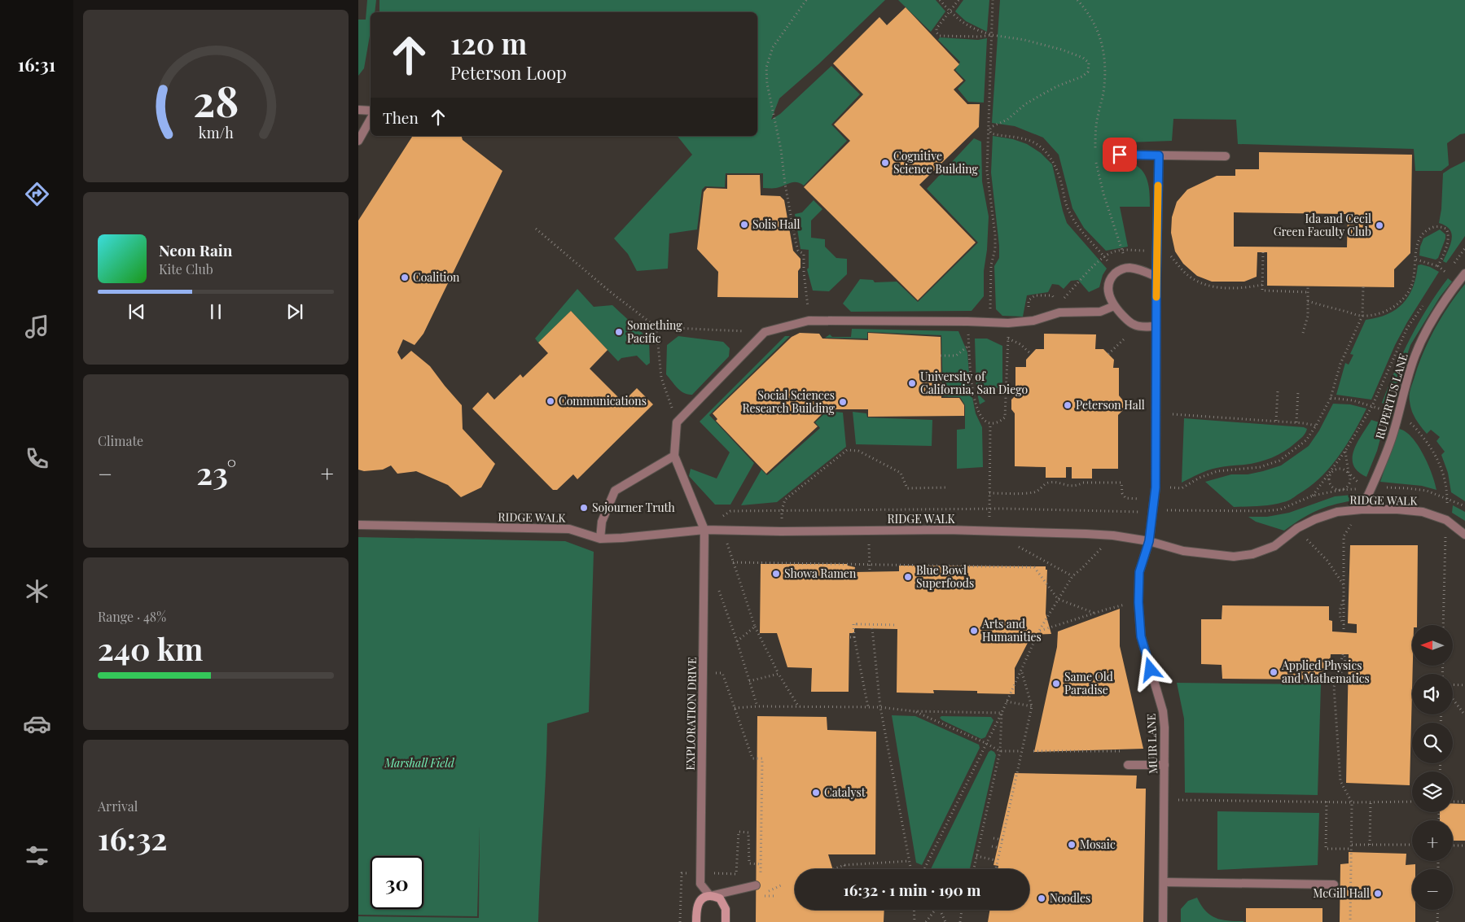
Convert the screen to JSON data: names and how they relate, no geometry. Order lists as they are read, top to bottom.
{
  "streets": {
    "street": [
      "RUPERTUS LANE",
      "RIDGE WALK",
      "EXPLORATION DRIVE",
      "MUIR LANE"
    ]
  },
  "crossings": [
    ["RUPERTUS LANE", "RIDGE WALK"],
    ["RIDGE WALK", "EXPLORATION DRIVE"],
    ["RIDGE WALK", "MUIR LANE"]
  ],
  "parks": ["Marshall Field"],
  "places": [
    "Cognitive Science Building",
    "Solis Hall",
    "Ida and Cecil Green Faculty Club",
    "Coalition",
    "Something Pacific",
    "University of California, San Diego",
    "Communications",
    "Social Sciences Research Building",
    "Peterson Hall",
    "Sojourner Truth",
    "Showa Ramen",
    "Blue Bowl Superfoods",
    "Arts and Humanities",
    "Applied Physics and Mathematics",
    "Same Old Paradise",
    "Catalyst",
    "Mosaic",
    "McGill Hall",
    "Noodles"
  ],
  "north": "left",
  "page": {
    "tabs": "16:31",
    "turn": ["120 m", "Peterson Loop"],
    "then": "Then",
    "song": ["Neon Rain", "Kite Club"],
    "tile": [
      "Climate",
      ["Range · 48%", "240 km"],
      ["Arrival", "16:32"]
    ],
    "heat": ["−", "23°", "+"],
    "map_buttons": ["+", "−"],
    "limit": "30",
    "trip": "16:32 · 1 min · 190 m",
    "gauge": ["28", "km/h"]
  }
}
